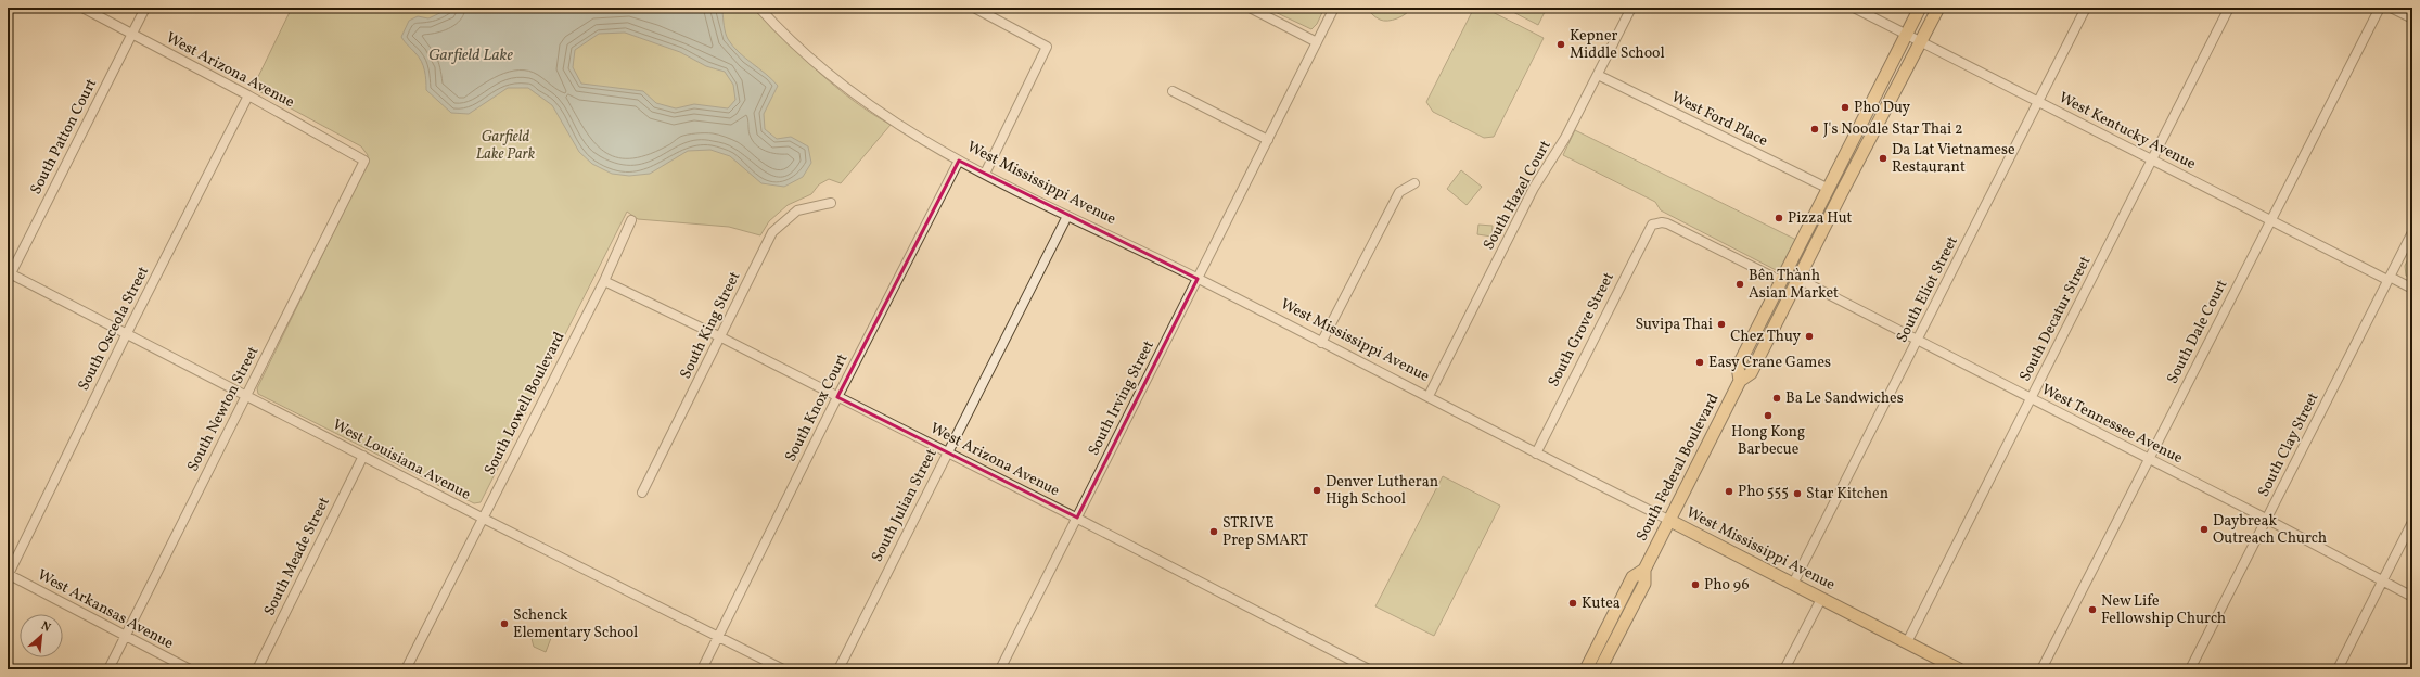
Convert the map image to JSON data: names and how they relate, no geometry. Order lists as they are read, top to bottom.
{
  "streets": {
    "main road": ["West Mississippi Avenue", "South Federal Boulevard"],
    "street": [
      "West Arizona Avenue",
      "West Ford Place",
      "West Kentucky Avenue",
      "South Patton Court",
      "South Hazel Court",
      "South Eliot Street",
      "South Decatur Street",
      "South King Street",
      "South Osceola Street",
      "South Grove Street",
      "South Dale Court",
      "South Irving Street",
      "South Lowell Boulevard",
      "South Knox Court",
      "South Newton Street",
      "West Tennessee Avenue",
      "South Clay Street",
      "West Louisiana Avenue",
      "South Julian Street",
      "South Meade Street",
      "West Arkansas Avenue"
    ]
  },
  "crossings": [
    ["West Arizona Avenue", "South Patton Court"],
    ["West Arizona Avenue", "South King Street"],
    ["West Arizona Avenue", "South Osceola Street"],
    ["West Arizona Avenue", "South Irving Street"],
    ["West Arizona Avenue", "South Lowell Boulevard"],
    ["West Arizona Avenue", "South Knox Court"],
    ["West Arizona Avenue", "South Newton Street"],
    ["West Arizona Avenue", "South Julian Street"],
    ["West Ford Place", "South Hazel Court"],
    ["West Ford Place", "South Federal Boulevard"],
    ["West Kentucky Avenue", "South Eliot Street"],
    ["West Kentucky Avenue", "South Decatur Street"],
    ["West Kentucky Avenue", "South Dale Court"],
    ["West Kentucky Avenue", "South Clay Street"],
    ["West Kentucky Avenue", "South Federal Boulevard"],
    ["South Patton Court", "West Louisiana Avenue"],
    ["West Mississippi Avenue", "South Hazel Court"],
    ["West Mississippi Avenue", "South Eliot Street"],
    ["West Mississippi Avenue", "South Decatur Street"],
    ["West Mississippi Avenue", "South Grove Street"],
    ["West Mississippi Avenue", "South Irving Street"],
    ["West Mississippi Avenue", "South Knox Court"],
    ["West Mississippi Avenue", "South Federal Boulevard"],
    ["West Mississippi Avenue", "South Julian Street"],
    ["South Eliot Street", "West Tennessee Avenue"],
    ["South Decatur Street", "West Tennessee Avenue"],
    ["South Osceola Street", "West Louisiana Avenue"],
    ["South Osceola Street", "West Arkansas Avenue"],
    ["South Grove Street", "South Federal Boulevard"],
    ["South Dale Court", "West Tennessee Avenue"],
    ["South Lowell Boulevard", "West Louisiana Avenue"],
    ["South Knox Court", "West Louisiana Avenue"],
    ["South Newton Street", "West Louisiana Avenue"],
    ["South Newton Street", "West Arkansas Avenue"],
    ["West Tennessee Avenue", "South Clay Street"],
    ["West Tennessee Avenue", "South Federal Boulevard"],
    ["West Louisiana Avenue", "South Meade Street"]
  ],
  "water": ["Garfield Lake"],
  "parks": ["Garfield Lake Park"],
  "places": [
    "Kepner Middle School",
    "Pho Duy",
    "J's Noodle Star Thai 2",
    "Da Lat Vietnamese Restaurant",
    "Pizza Hut",
    "Bên Thành Asian Market",
    "Suvipa Thai",
    "Chez Thuy",
    "Easy Crane Games",
    "Ba Le Sandwiches",
    "Hong Kong Barbecue",
    "Denver Lutheran High School",
    "Pho 555",
    "Star Kitchen",
    "Daybreak Outreach Church",
    "STRIVE Prep SMART",
    "Pho 96",
    "Kutea",
    "New Life Fellowship Church",
    "Schenck Elementary School"
  ],
  "north": "top right"
}
